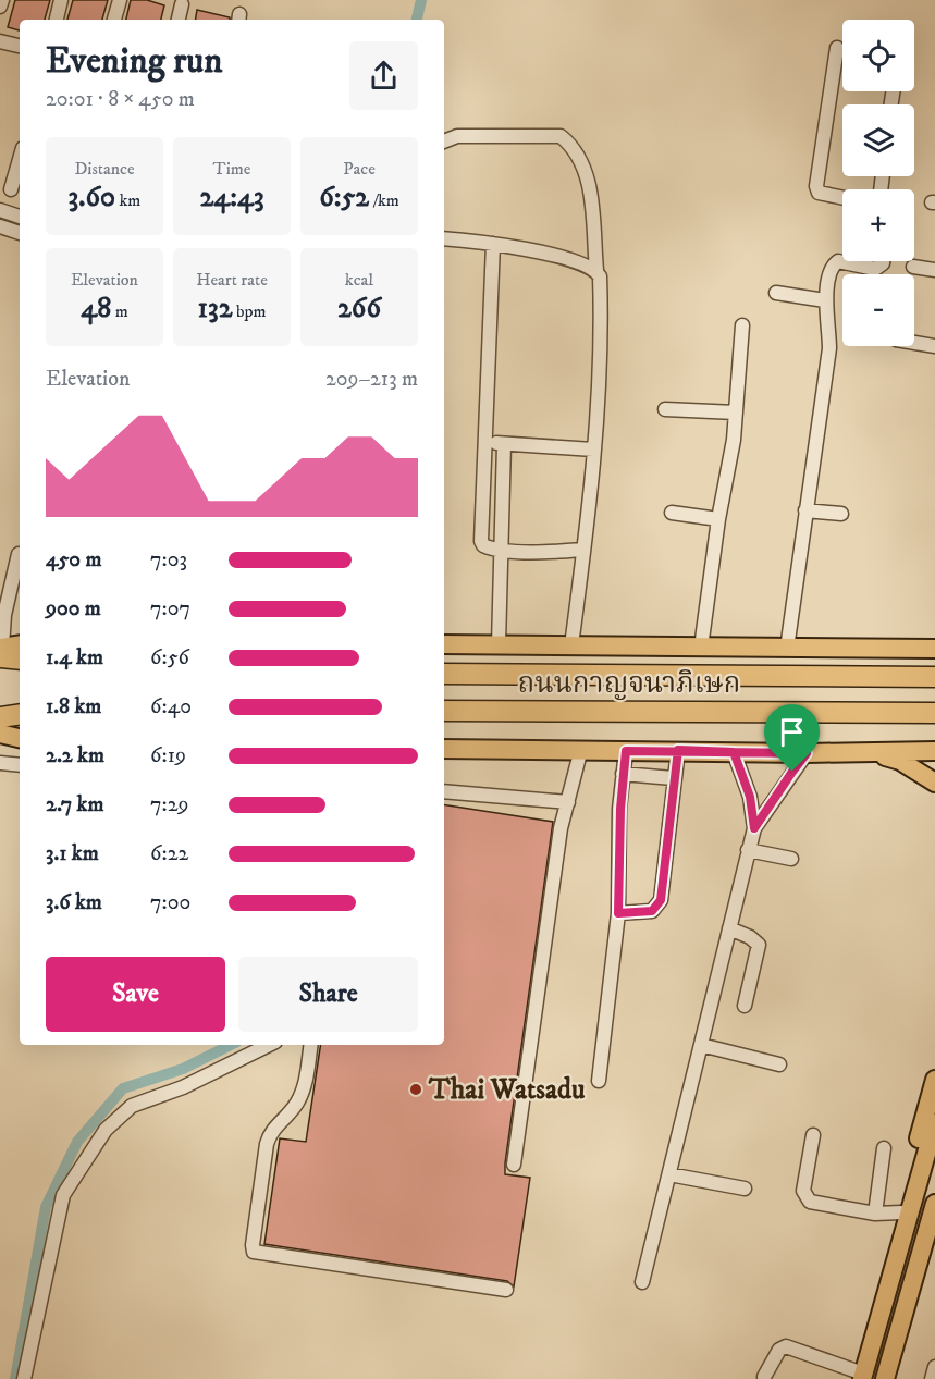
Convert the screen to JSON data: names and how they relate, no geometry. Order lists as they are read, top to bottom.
{
  "streets": {
    "highway": ["ถนนกาญจนาภิเษก"]
  },
  "places": ["Thai Watsadu"],
  "page": {
    "map_buttons": ["+", "−"],
    "heading": ["Evening run", "20:01 · 8 × 450 m"],
    "stats": [
      ["Distance", "3.60 km"],
      ["Time", "24:43"],
      ["Pace", "6:52 /km"],
      ["Elevation", "48 m"],
      ["Heart rate", "132 bpm"],
      ["kcal", "266"]
    ],
    "chart": ["Elevation", "209–213 m"],
    "list": [
      {
        "name": "450 m",
        "note": "7:03"
      },
      {
        "name": "900 m",
        "note": "7:07"
      },
      {
        "name": "1.4 km",
        "note": "6:56"
      },
      {
        "name": "1.8 km",
        "note": "6:40"
      },
      {
        "name": "2.2 km",
        "note": "6:19"
      },
      {
        "name": "2.7 km",
        "note": "7:29"
      },
      {
        "name": "3.1 km",
        "note": "6:22"
      },
      {
        "name": "3.6 km",
        "note": "7:00"
      }
    ],
    "buttons": ["Save", "Share"]
  }
}
